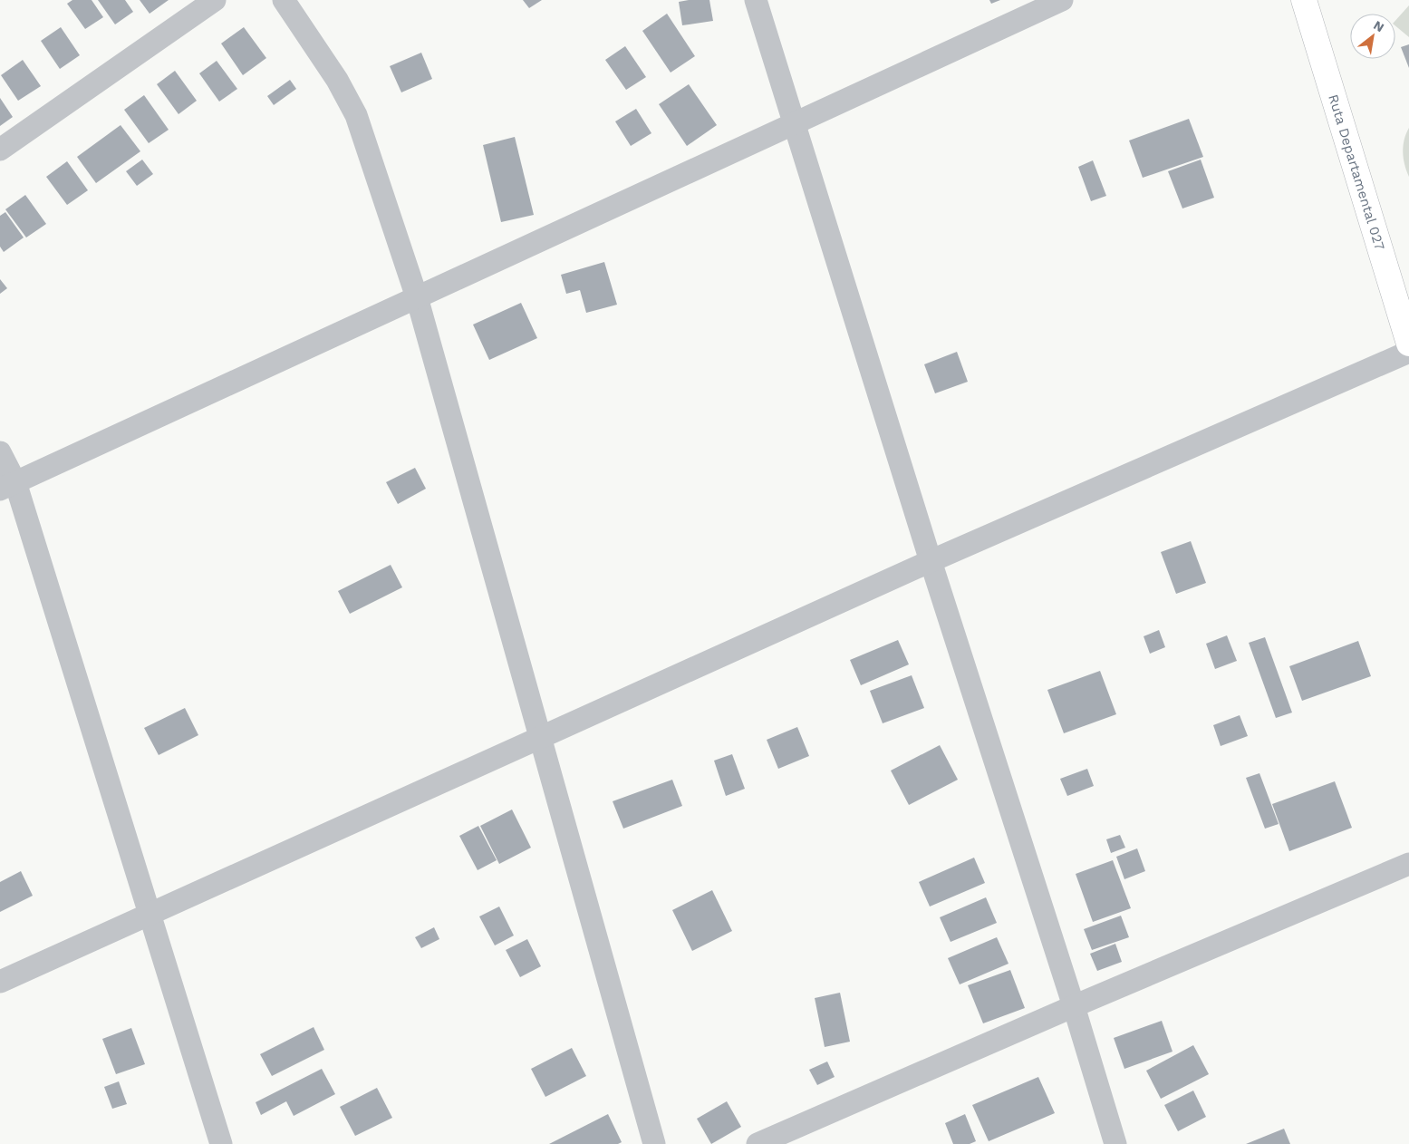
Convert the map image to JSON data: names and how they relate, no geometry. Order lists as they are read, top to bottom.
{
  "streets": {
    "main road": ["Ruta Departamental 027"]
  },
  "north": "top right"
}
